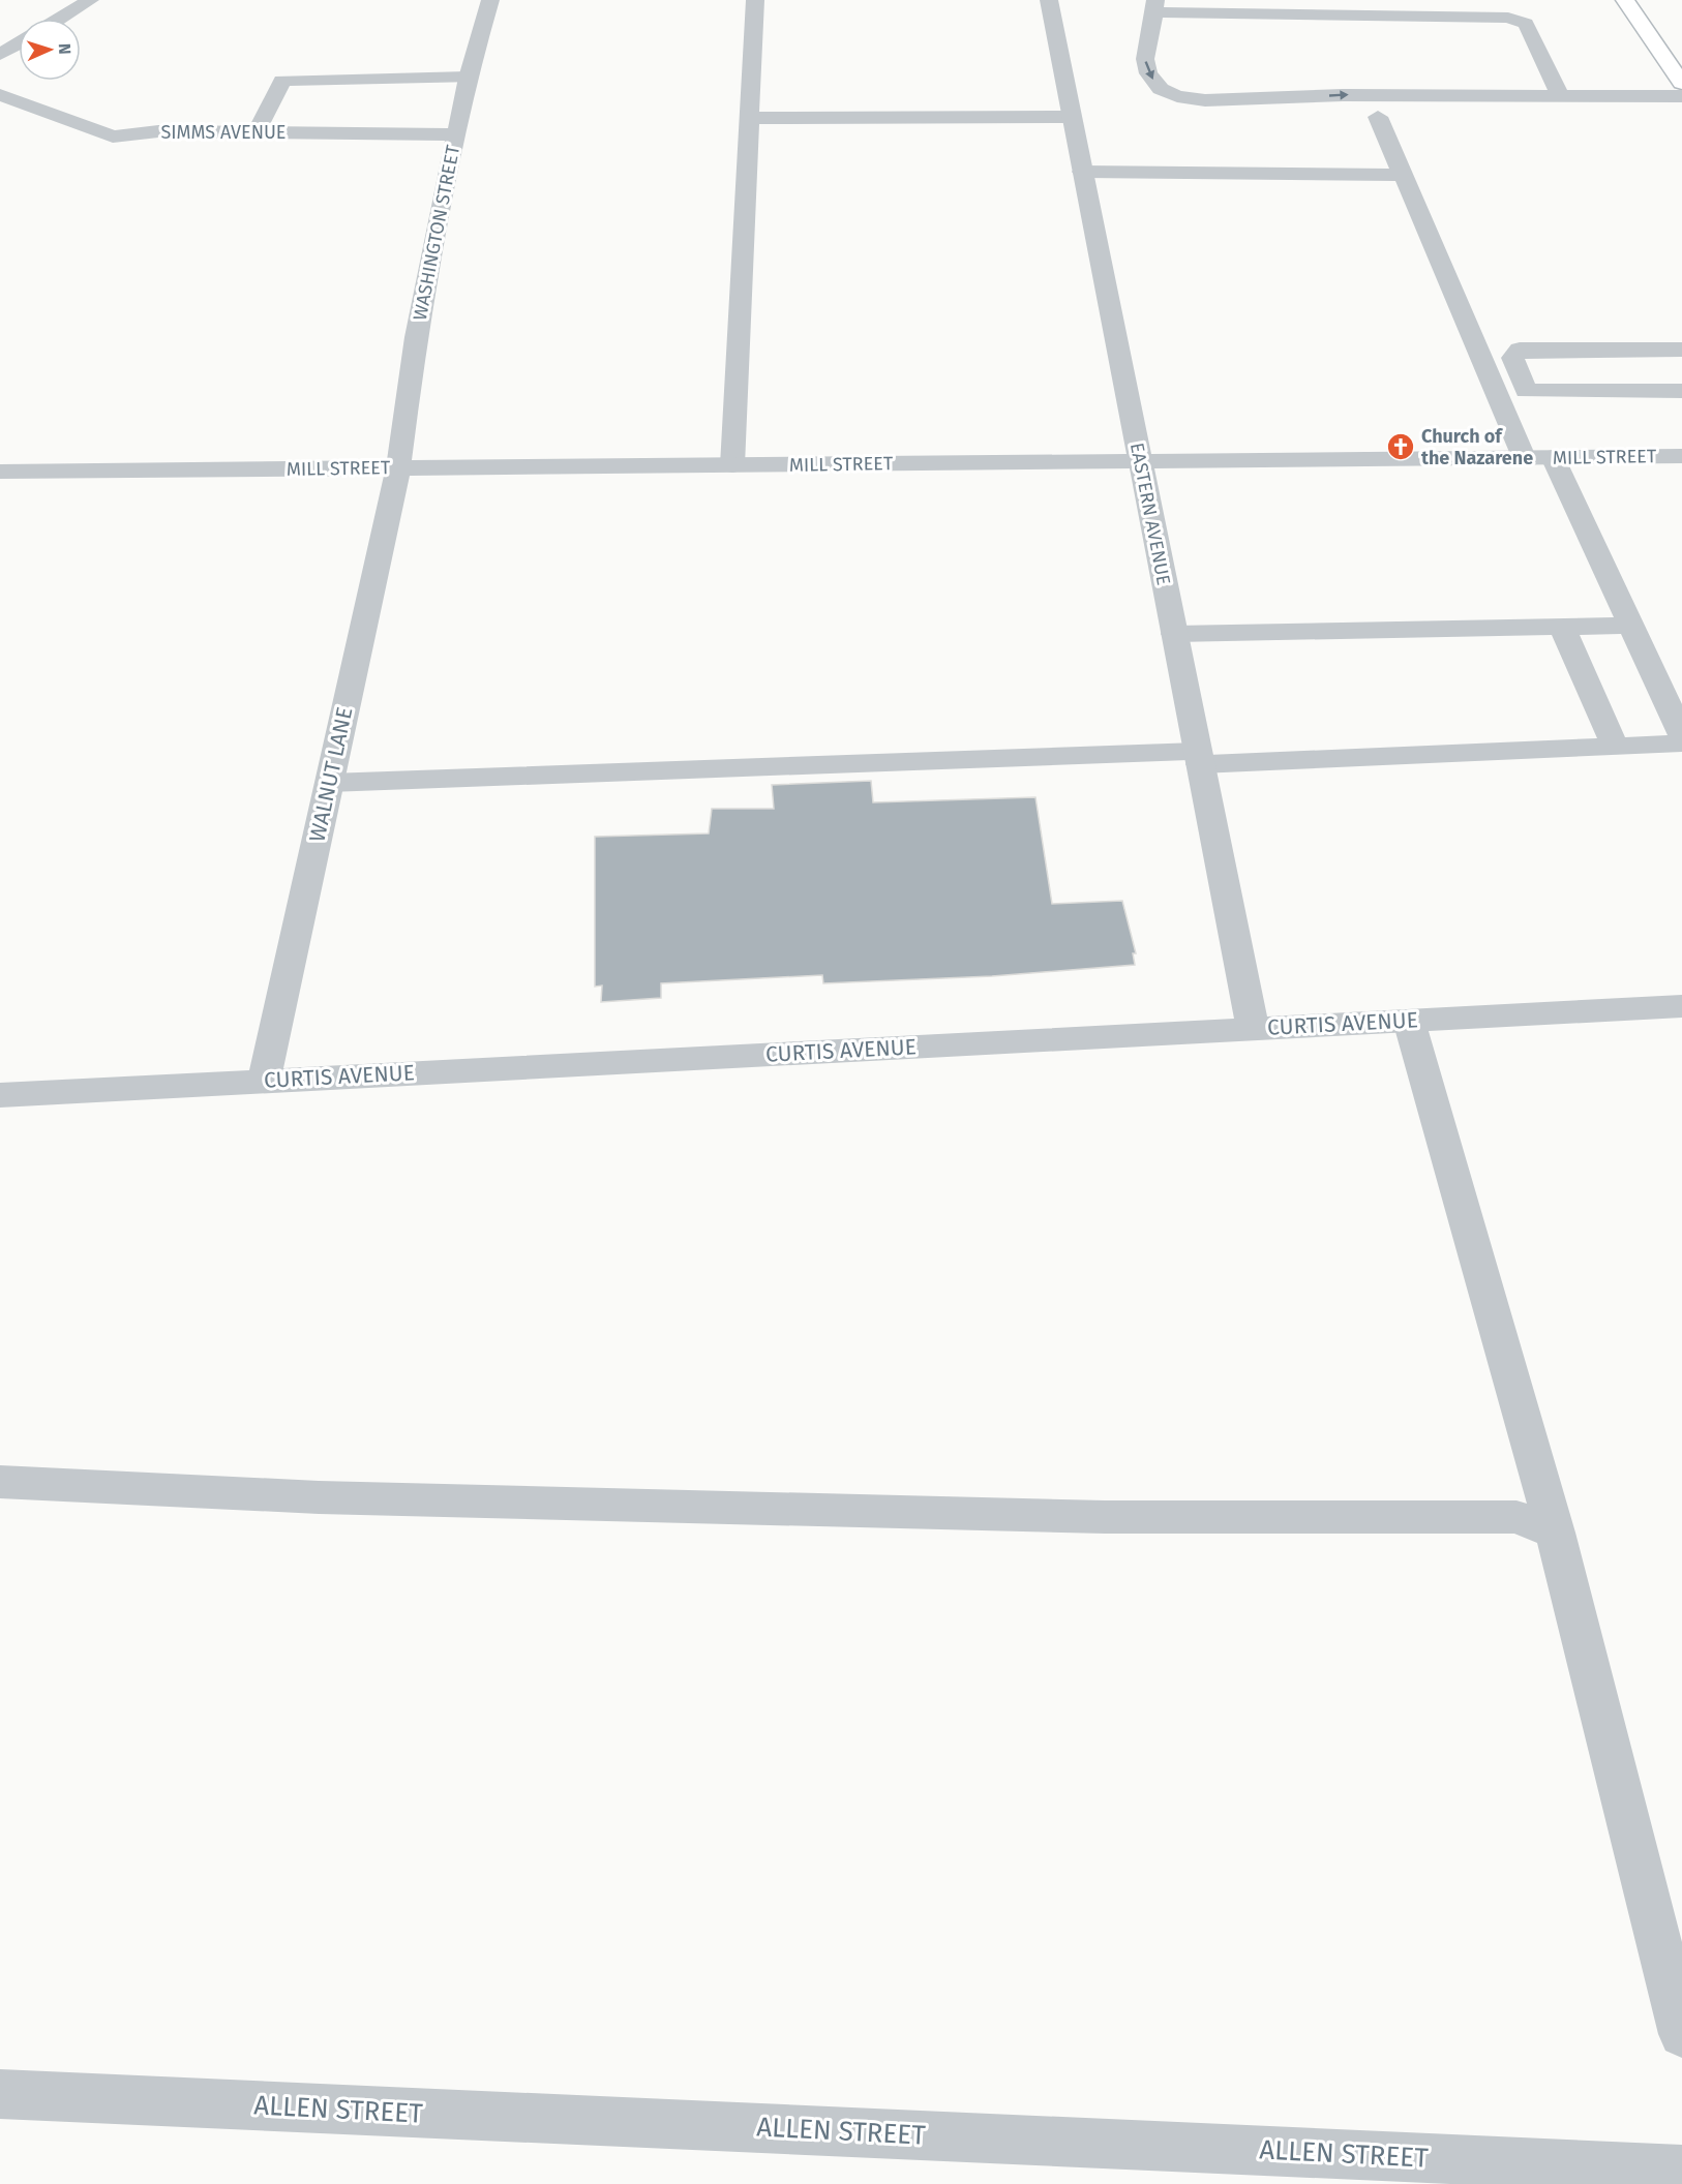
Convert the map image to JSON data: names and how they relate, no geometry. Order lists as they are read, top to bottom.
{
  "streets": {
    "street": [
      "SIMMS AVENUE",
      "WASHINGTON STREET",
      "MILL STREET",
      "EASTERN AVENUE",
      "WALNUT LANE",
      "CURTIS AVENUE",
      "ALLEN STREET"
    ]
  },
  "crossings": [
    ["SIMMS AVENUE", "WASHINGTON STREET"],
    ["WASHINGTON STREET", "MILL STREET"],
    ["WASHINGTON STREET", "WALNUT LANE"],
    ["MILL STREET", "EASTERN AVENUE"],
    ["MILL STREET", "WALNUT LANE"],
    ["EASTERN AVENUE", "CURTIS AVENUE"],
    ["WALNUT LANE", "CURTIS AVENUE"]
  ],
  "places": {
    "church": ["Church of the Nazarene"]
  },
  "north": "right"
}
